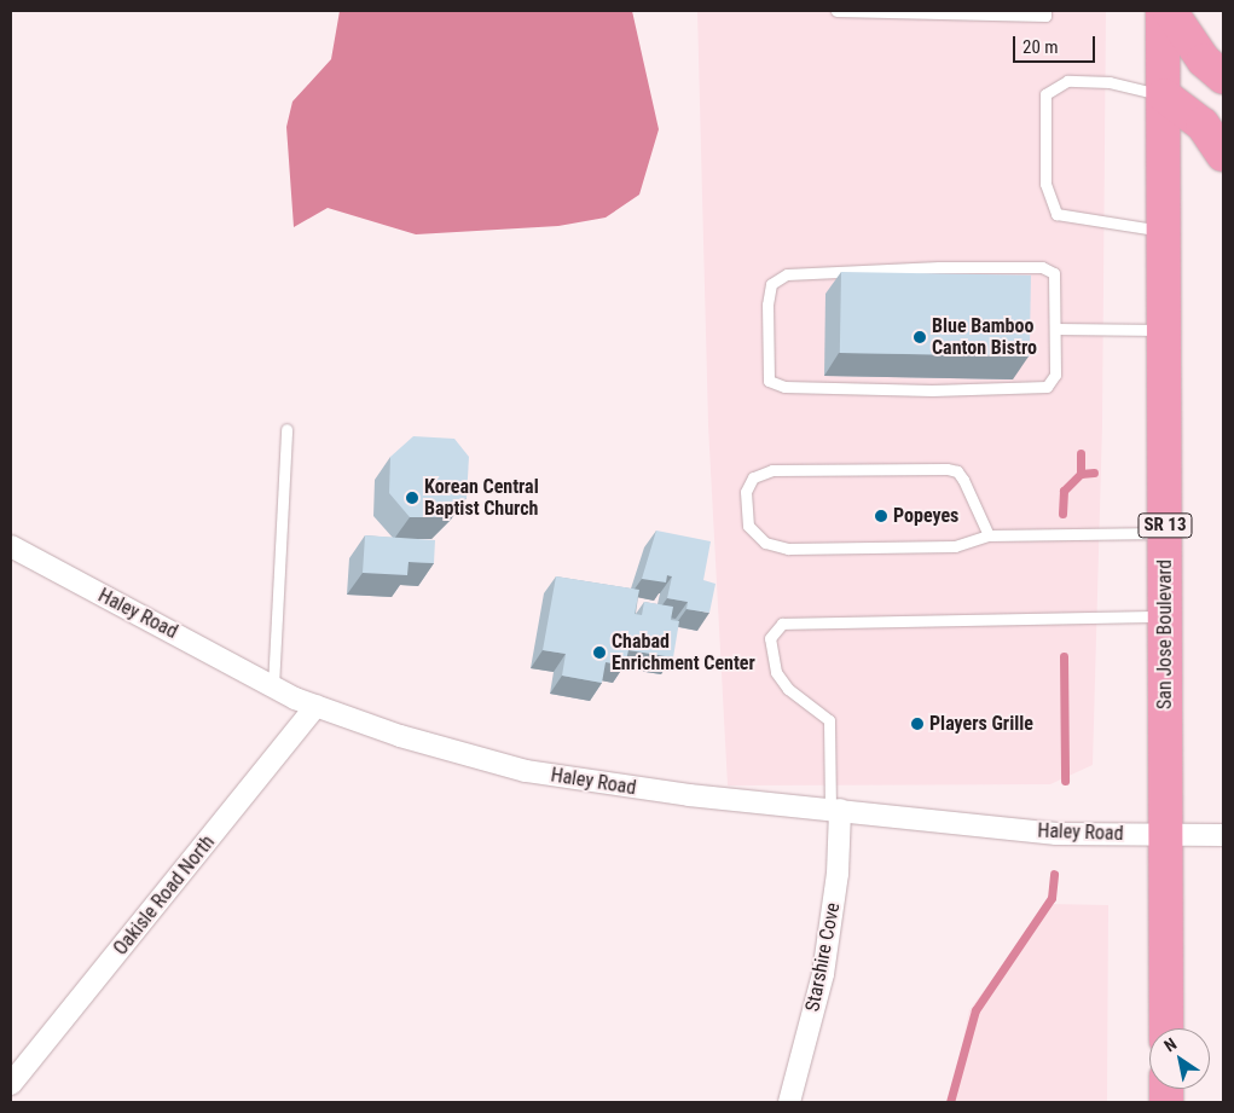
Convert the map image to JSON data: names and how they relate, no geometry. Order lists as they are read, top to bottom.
{
  "streets": {
    "main road": ["SR 13", "San Jose Boulevard"],
    "street": ["Haley Road", "Oakisle Road North", "Starshire Cove"]
  },
  "crossings": [
    ["Haley Road", "San Jose Boulevard"],
    ["Haley Road", "Oakisle Road North"],
    ["Haley Road", "Starshire Cove"]
  ],
  "places": [
    "Blue Bamboo Canton Bistro",
    "Korean Central Baptist Church",
    "Popeyes",
    "Chabad Enrichment Center",
    "Players Grille"
  ],
  "scale_bar": "20 m",
  "north": "top left"
}
